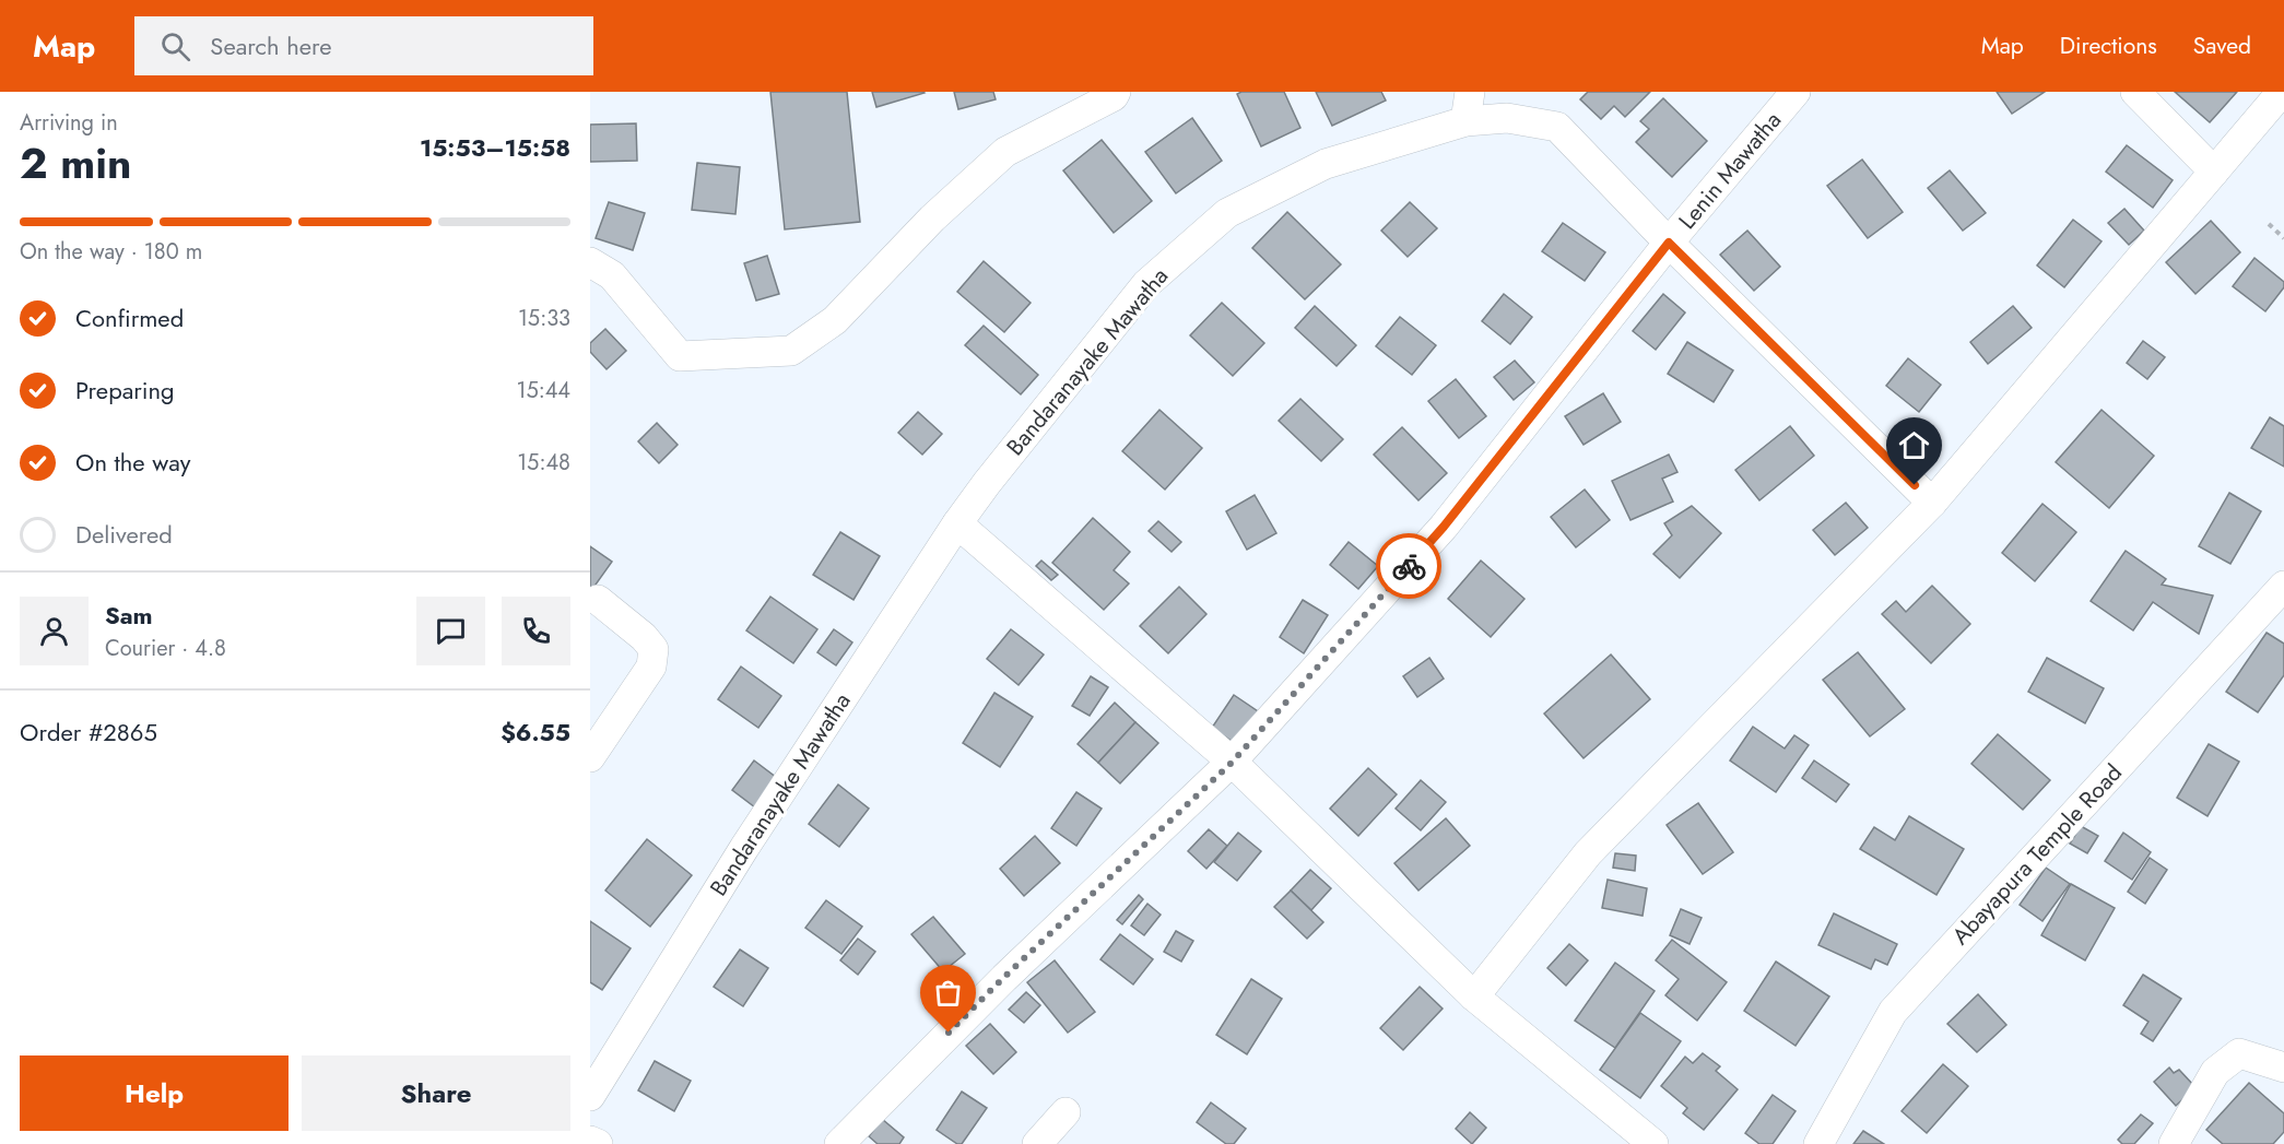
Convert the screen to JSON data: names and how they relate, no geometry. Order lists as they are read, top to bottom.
{
  "streets": {
    "street": ["Lenin Mawatha", "Bandaranayake Mawatha", "Abayapura Temple Road"]
  },
  "crossings": [
    ["Lenin Mawatha", "Bandaranayake Mawatha"]
  ],
  "page": {
    "header": "Map",
    "search": "Search here",
    "nav": ["Map", "Directions", "Saved"],
    "heading": ["2 min", "Arriving in", "15:53–15:58"],
    "panel": [
      "Sam",
      "Courier · 4.8",
      "Order #2865",
      "$6.55"
    ],
    "bar": "On the way · 180 m",
    "list": [
      ["Confirmed", "15:33"],
      ["Preparing", "15:44"],
      ["On the way", "15:48"],
      "Delivered"
    ],
    "buttons": ["Help", "Share"]
  }
}
